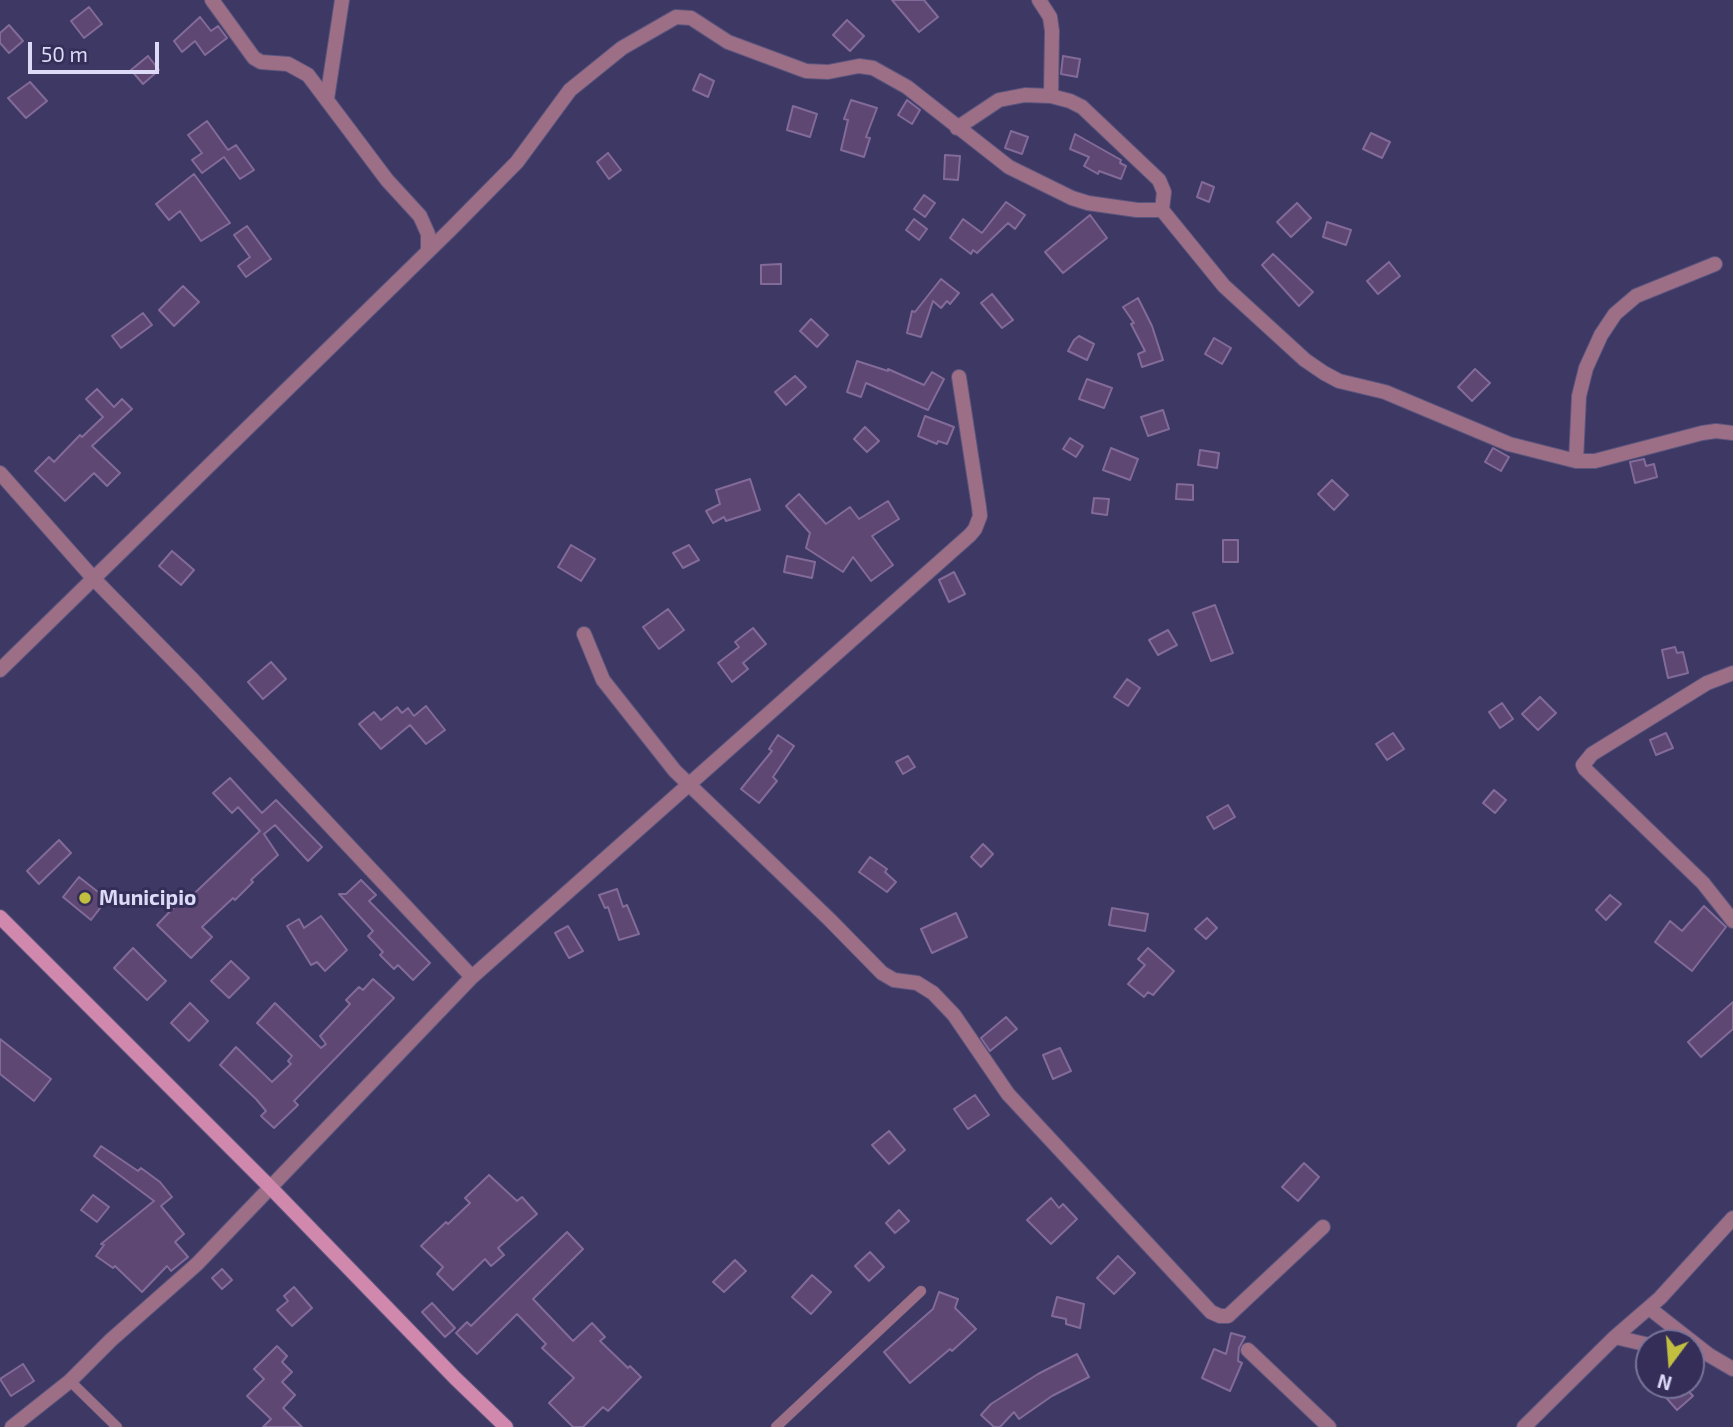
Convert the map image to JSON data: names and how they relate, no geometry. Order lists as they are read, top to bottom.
{
  "places": ["Municipio"],
  "scale_bar": "50 m",
  "north": "bottom"
}
